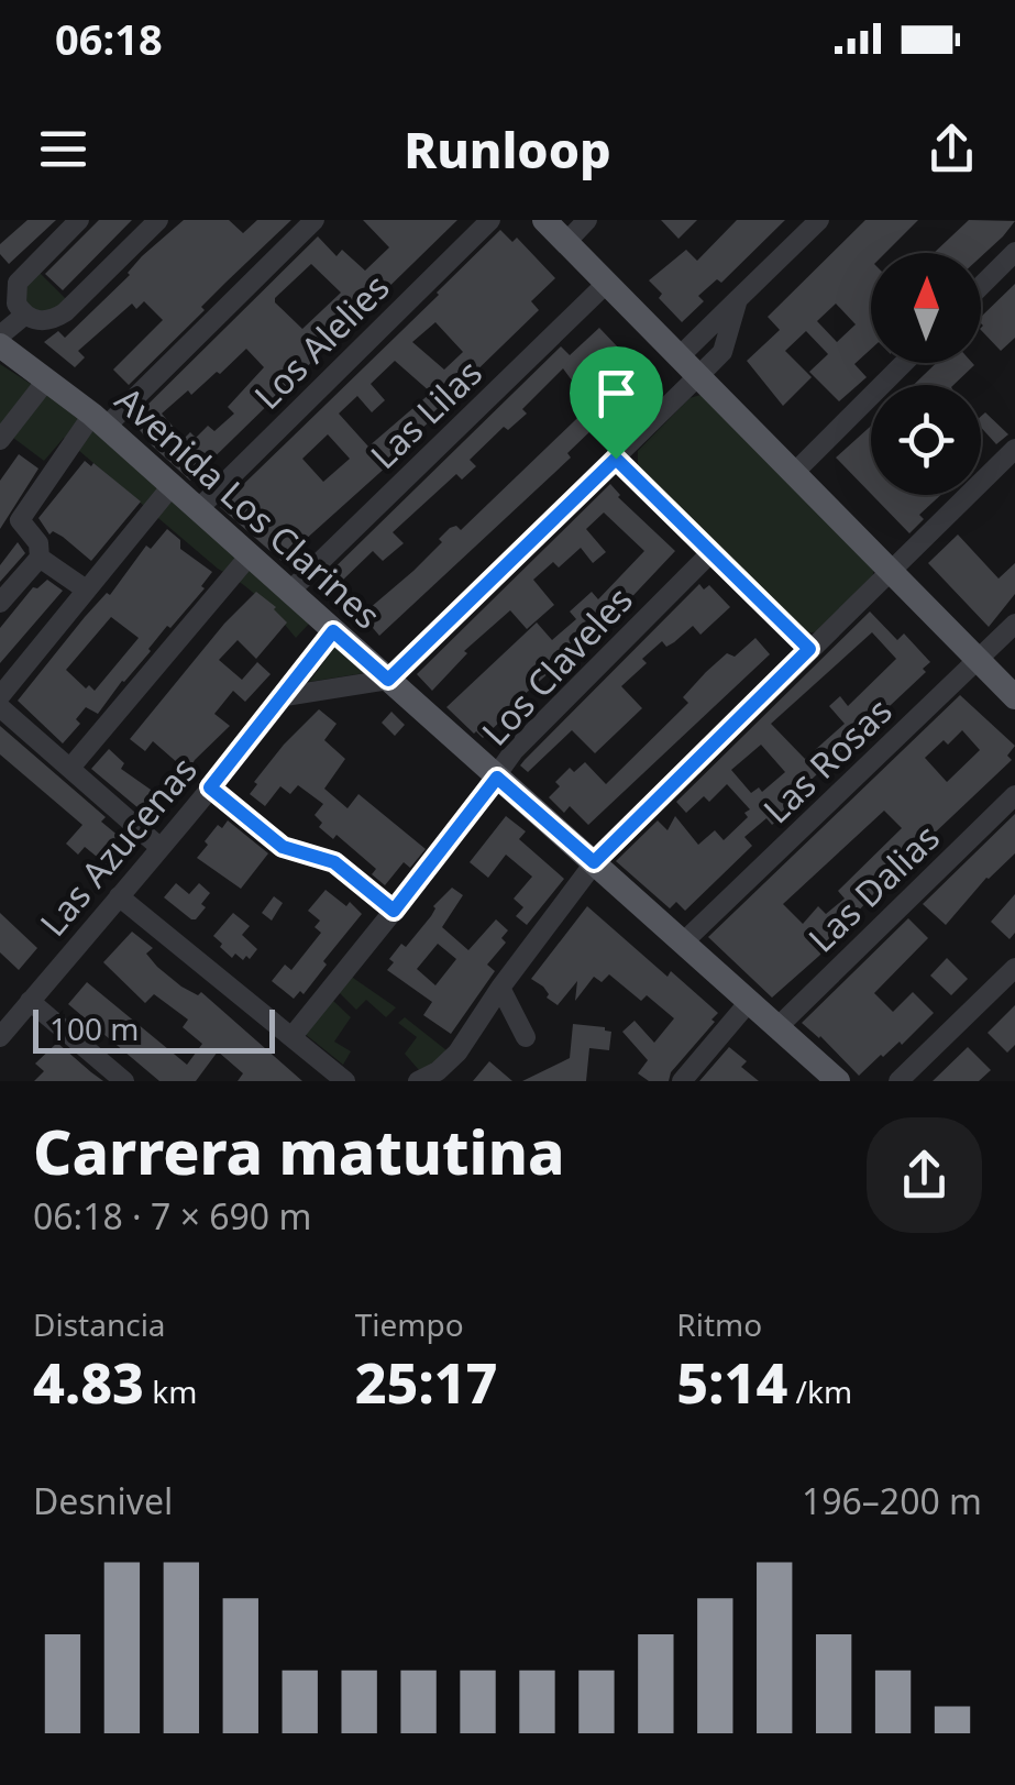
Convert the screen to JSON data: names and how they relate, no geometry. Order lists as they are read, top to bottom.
{
  "streets": {
    "main road": ["Avenida Los Clarines"],
    "street": [
      "Los Alelies",
      "Las Lilas",
      "Los Claveles",
      "Las Rosas",
      "Las Azucenas",
      "Las Dalias"
    ]
  },
  "crossings": [
    ["Los Alelies", "Avenida Los Clarines"],
    ["Las Lilas", "Avenida Los Clarines"],
    ["Avenida Los Clarines", "Los Claveles"],
    ["Avenida Los Clarines", "Las Rosas"],
    ["Avenida Los Clarines", "Las Azucenas"],
    ["Avenida Los Clarines", "Las Dalias"]
  ],
  "scale_bar": "100 m",
  "north": "top",
  "page": {
    "status": "06:18",
    "header": "Runloop",
    "scale": "100 m",
    "heading": ["Carrera matutina", "06:18 · 7 × 690 m"],
    "stats": [
      ["Distancia", "4.83 km"],
      ["Tiempo", "25:17"],
      ["Ritmo", "5:14 /km"]
    ],
    "chart": ["Desnivel", "196–200 m"]
  }
}
